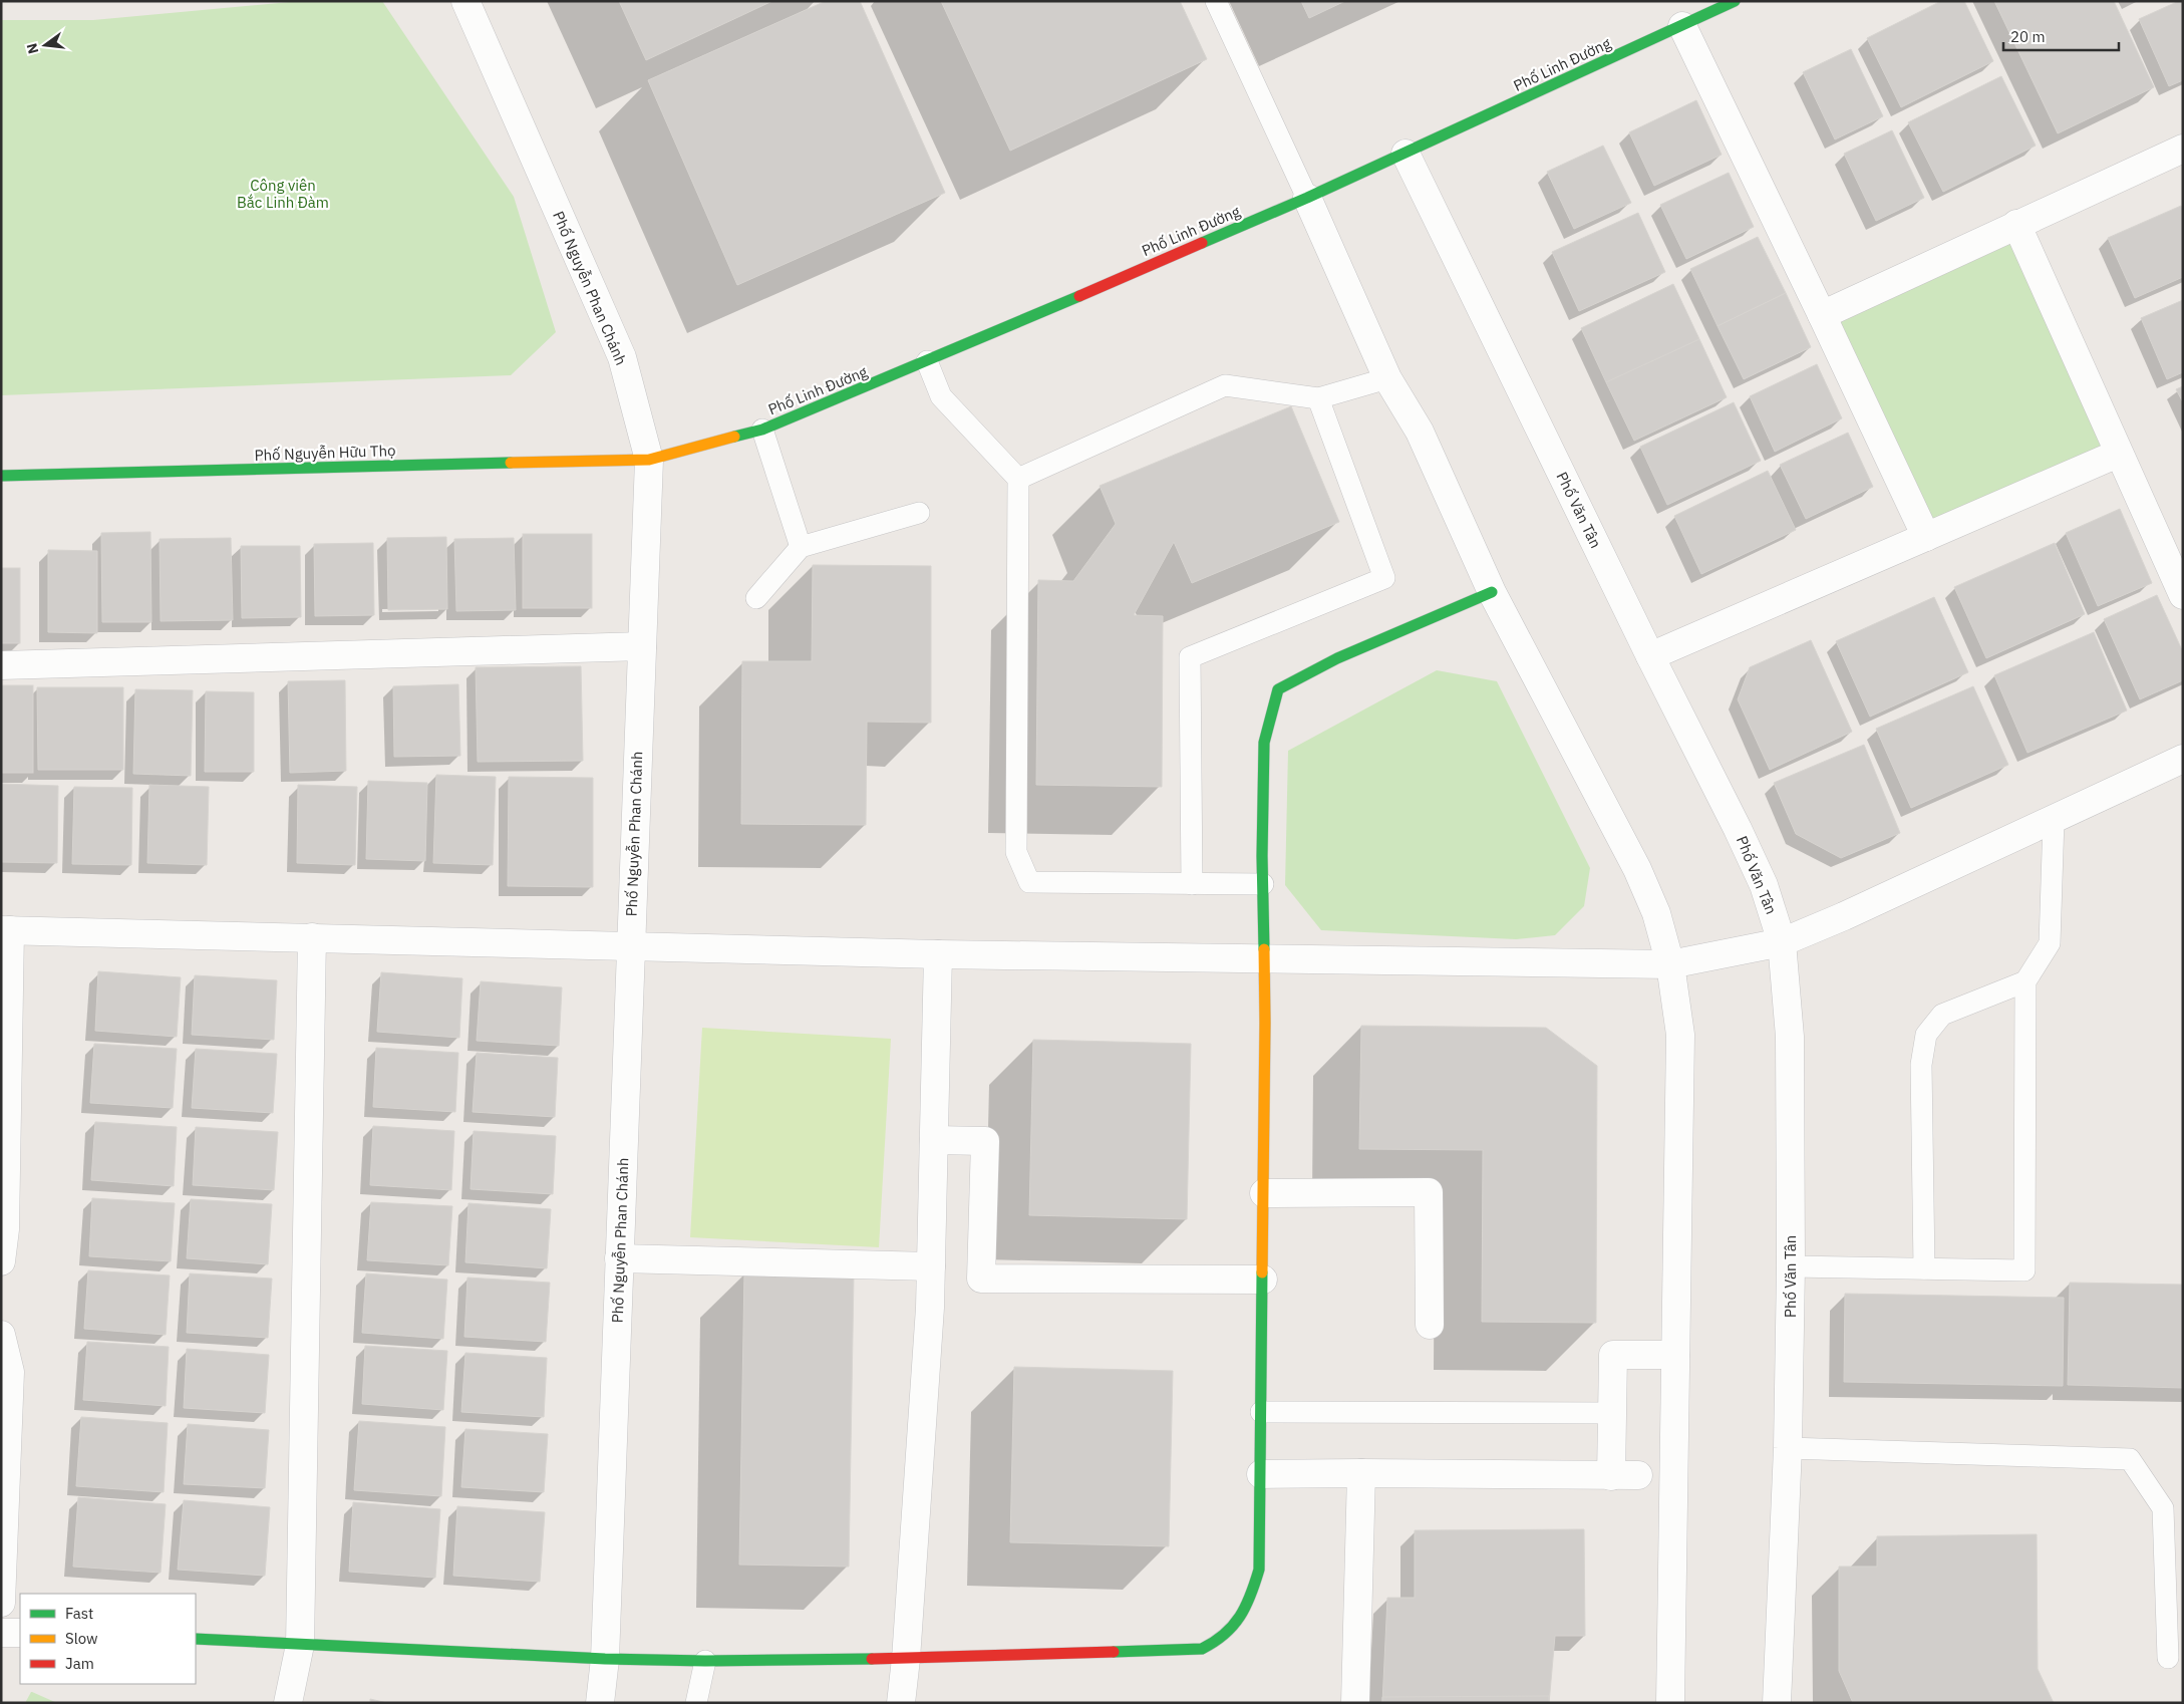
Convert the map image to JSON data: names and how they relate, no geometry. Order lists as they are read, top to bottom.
{
  "streets": {
    "street": [
      "Phố Linh Đường",
      "Phố Nguyễn Phan Chánh",
      "Phố Nguyễn Hữu Thọ",
      "Phố Văn Tân"
    ]
  },
  "crossings": [
    ["Phố Linh Đường", "Phố Nguyễn Phan Chánh"],
    ["Phố Linh Đường", "Phố Nguyễn Hữu Thọ"],
    ["Phố Linh Đường", "Phố Văn Tân"],
    ["Phố Nguyễn Phan Chánh", "Phố Nguyễn Hữu Thọ"]
  ],
  "parks": ["Công viên Bắc Linh Đàm"],
  "legend": ["Fast", "Slow", "Jam"],
  "scale_bar": "20 m",
  "north": "left"
}
